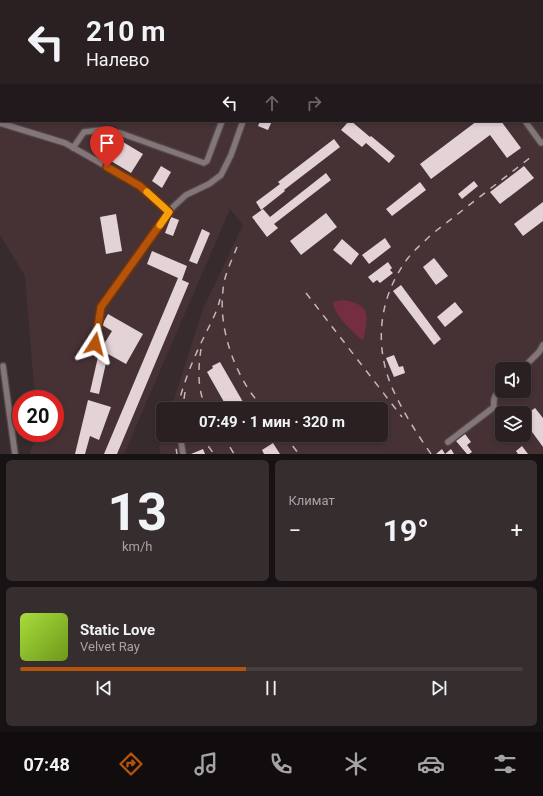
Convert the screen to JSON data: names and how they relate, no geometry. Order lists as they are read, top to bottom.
{
  "page": {
    "turn": ["210 m", "Налево"],
    "limit": "20",
    "trip": "07:49 · 1 мин · 320 m",
    "tile": [
      ["13", "km/h"],
      "Климат"
    ],
    "heat": ["−", "19°", "+"],
    "song": ["Static Love", "Velvet Ray"],
    "tabs": "07:48"
  }
}
